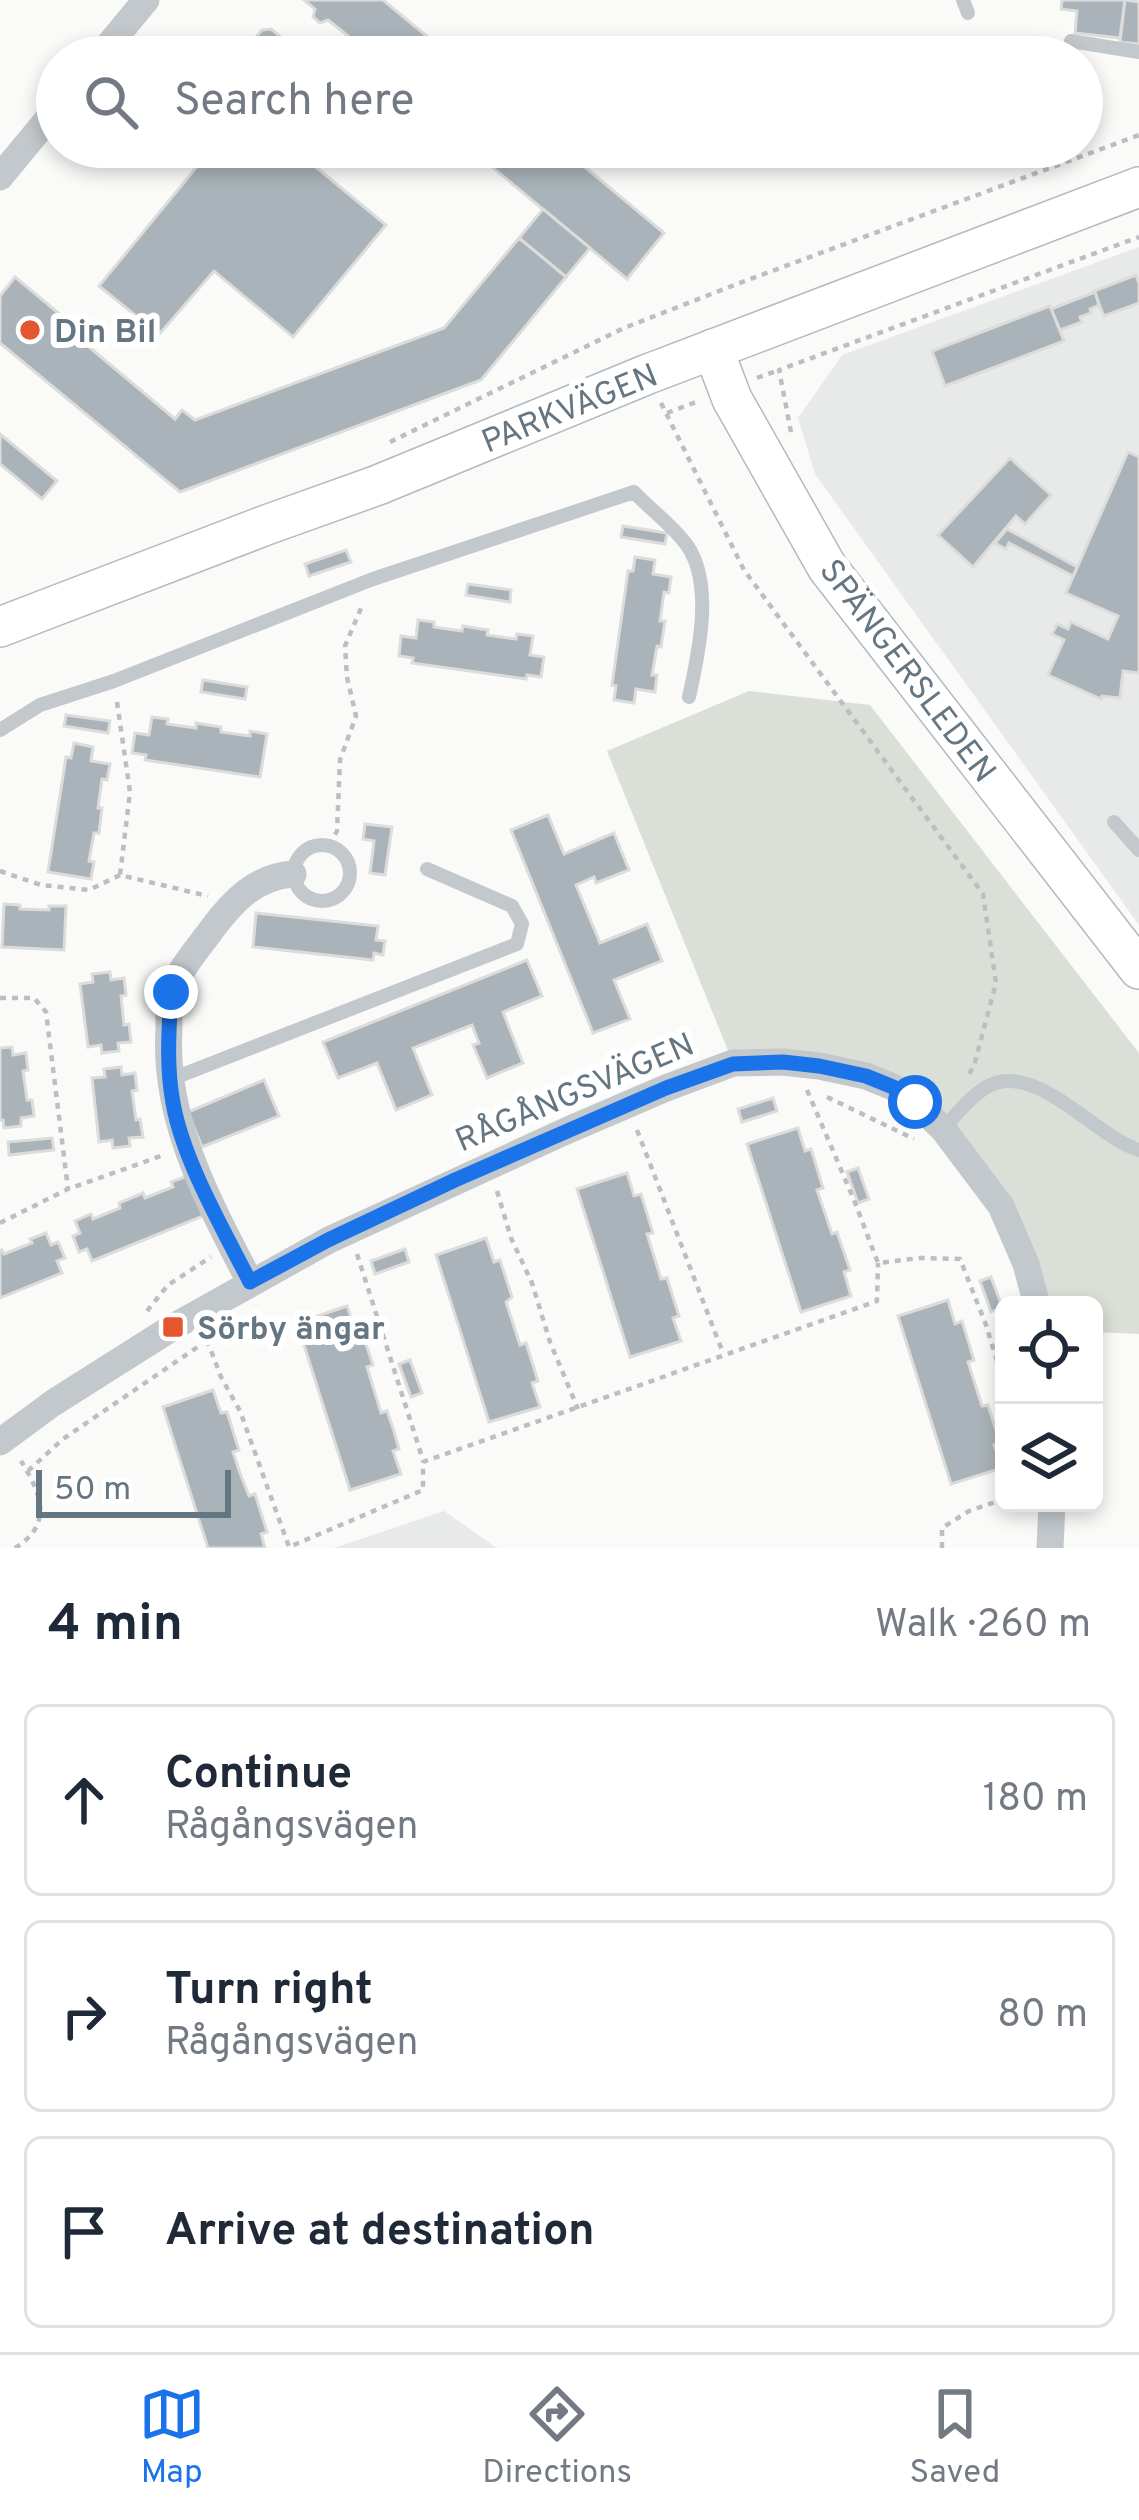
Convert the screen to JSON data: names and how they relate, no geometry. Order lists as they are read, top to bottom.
{
  "streets": {
    "main road": ["PARKVÄGEN", "SPÄNGERSLEDEN"],
    "street": ["RÅGÅNGSVÄGEN"]
  },
  "crossings": [
    ["PARKVÄGEN", "SPÄNGERSLEDEN"]
  ],
  "places": {
    "other": ["Din Bil"],
    "transit": ["Sörby ängar"]
  },
  "scale_bar": "50 m",
  "page": {
    "search": "Search here",
    "scale": "50 m",
    "heading": ["4 min", "Walk · 260 m"],
    "list": [
      ["Continue", "Rågångsvägen", "180 m"],
      ["Turn right", "Rågångsvägen", "80 m"],
      "Arrive at destination"
    ],
    "nav": ["Map", "Directions", "Saved"]
  }
}
